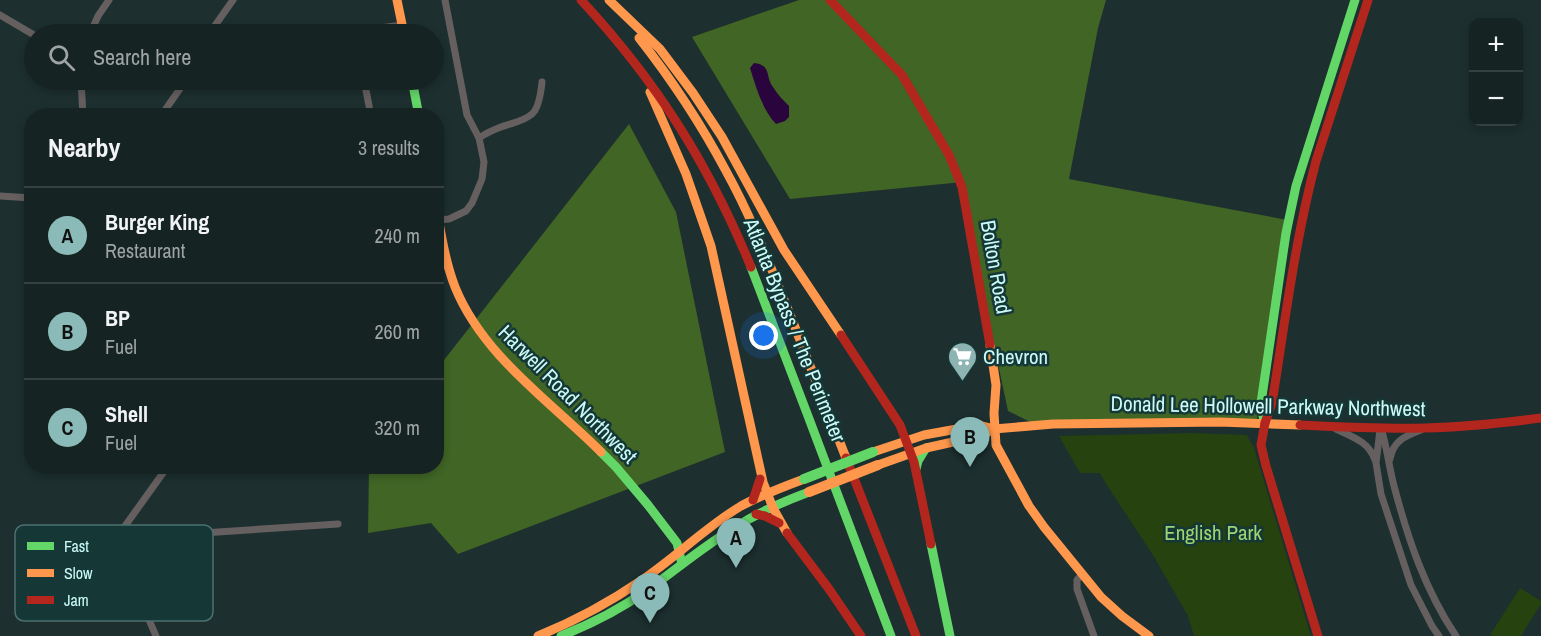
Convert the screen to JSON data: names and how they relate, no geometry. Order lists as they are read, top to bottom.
{
  "streets": {
    "main road": [
      "Bolton Road",
      "Atlanta Bypass / The Perimeter",
      "Harwell Road Northwest",
      "Donald Lee Hollowell Parkway Northwest"
    ]
  },
  "crossings": [
    ["Bolton Road", "Donald Lee Hollowell Parkway Northwest"],
    ["Harwell Road Northwest", "Donald Lee Hollowell Parkway Northwest"]
  ],
  "parks": ["English Park"],
  "places": {
    "supermarket": ["Chevron"]
  },
  "legend": ["Fast", "Slow", "Jam"],
  "page": {
    "map_buttons": ["+", "−"],
    "search": "Search here",
    "heading": ["Nearby", "3 results"],
    "list": [
      {
        "mark": "A",
        "name": "Burger King",
        "note": "Restaurant",
        "value": "240 m"
      },
      {
        "mark": "B",
        "name": "BP",
        "note": "Fuel",
        "value": "260 m"
      },
      {
        "mark": "C",
        "name": "Shell",
        "note": "Fuel",
        "value": "320 m"
      }
    ],
    "pins": ["B", "A", "C"]
  }
}
